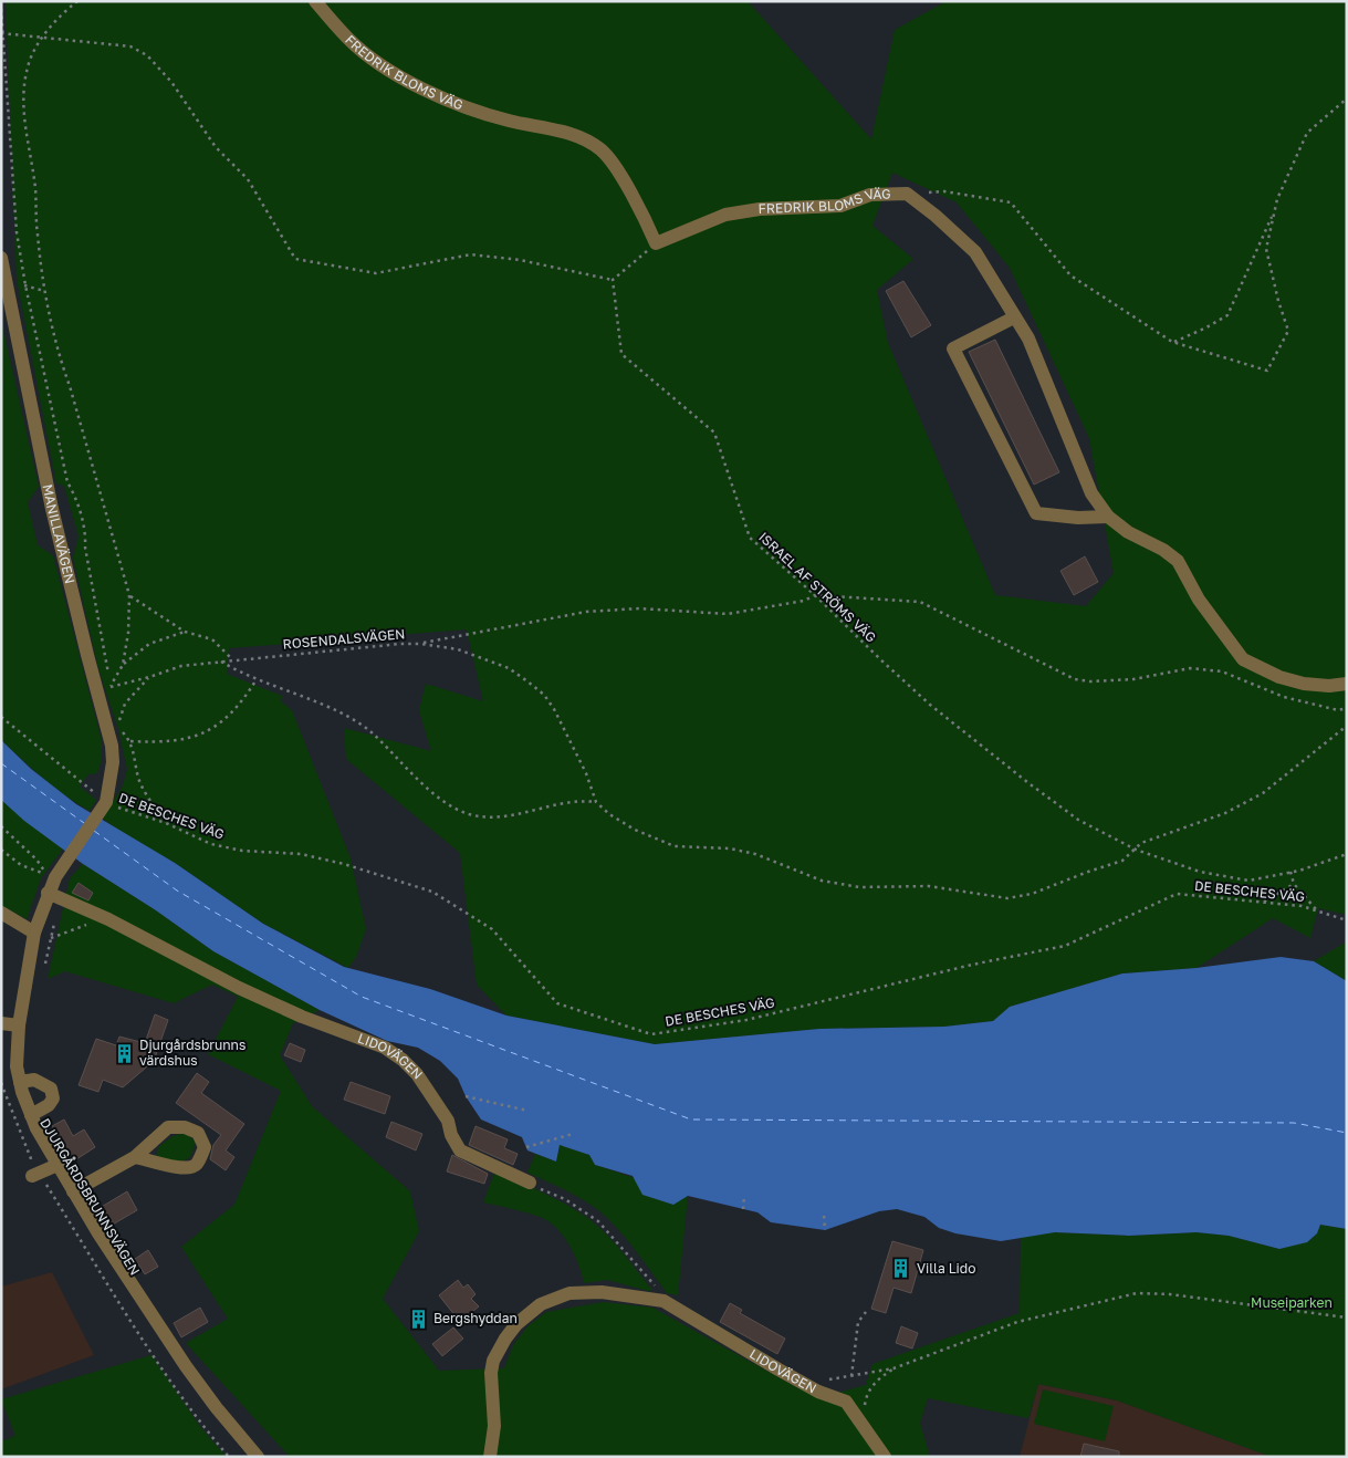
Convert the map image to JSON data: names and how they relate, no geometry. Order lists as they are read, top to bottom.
{
  "streets": {
    "street": [
      "FREDRIK BLOMS VÄG",
      "MANILLAVÄGEN",
      "LIDOVÄGEN",
      "DJURGÅRDSBRUNNSVÄGEN"
    ],
    "path": ["ISRAEL AF STRÖMS VÄG", "ROSENDALSVÄGEN", "DE BESCHES VÄG"]
  },
  "crossings": [
    ["MANILLAVÄGEN", "DE BESCHES VÄG"],
    ["MANILLAVÄGEN", "DJURGÅRDSBRUNNSVÄGEN"],
    ["DE BESCHES VÄG", "DJURGÅRDSBRUNNSVÄGEN"],
    ["LIDOVÄGEN", "DJURGÅRDSBRUNNSVÄGEN"]
  ],
  "parks": ["Museiparken"],
  "places": {
    "building": ["Djurgårdsbrunns värdshus", "Villa Lido", "Bergshyddan"]
  }
}
